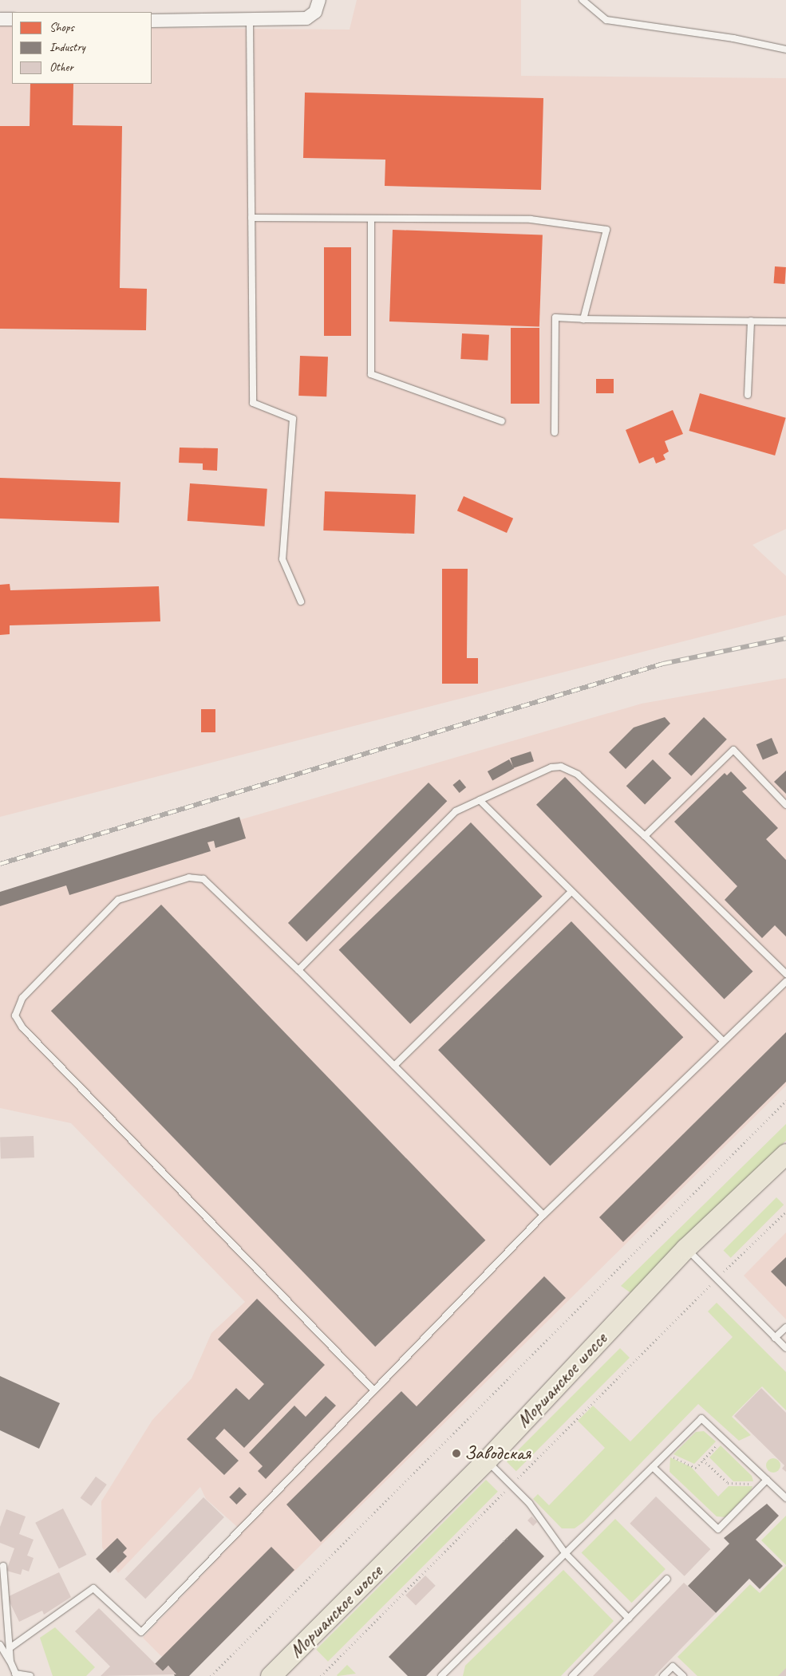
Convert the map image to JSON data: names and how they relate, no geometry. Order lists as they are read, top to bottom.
{
  "streets": {
    "main road": ["Моршанское шоссе"]
  },
  "places": ["Заводская"],
  "legend": ["Shops", "Industry", "Other"]
}
